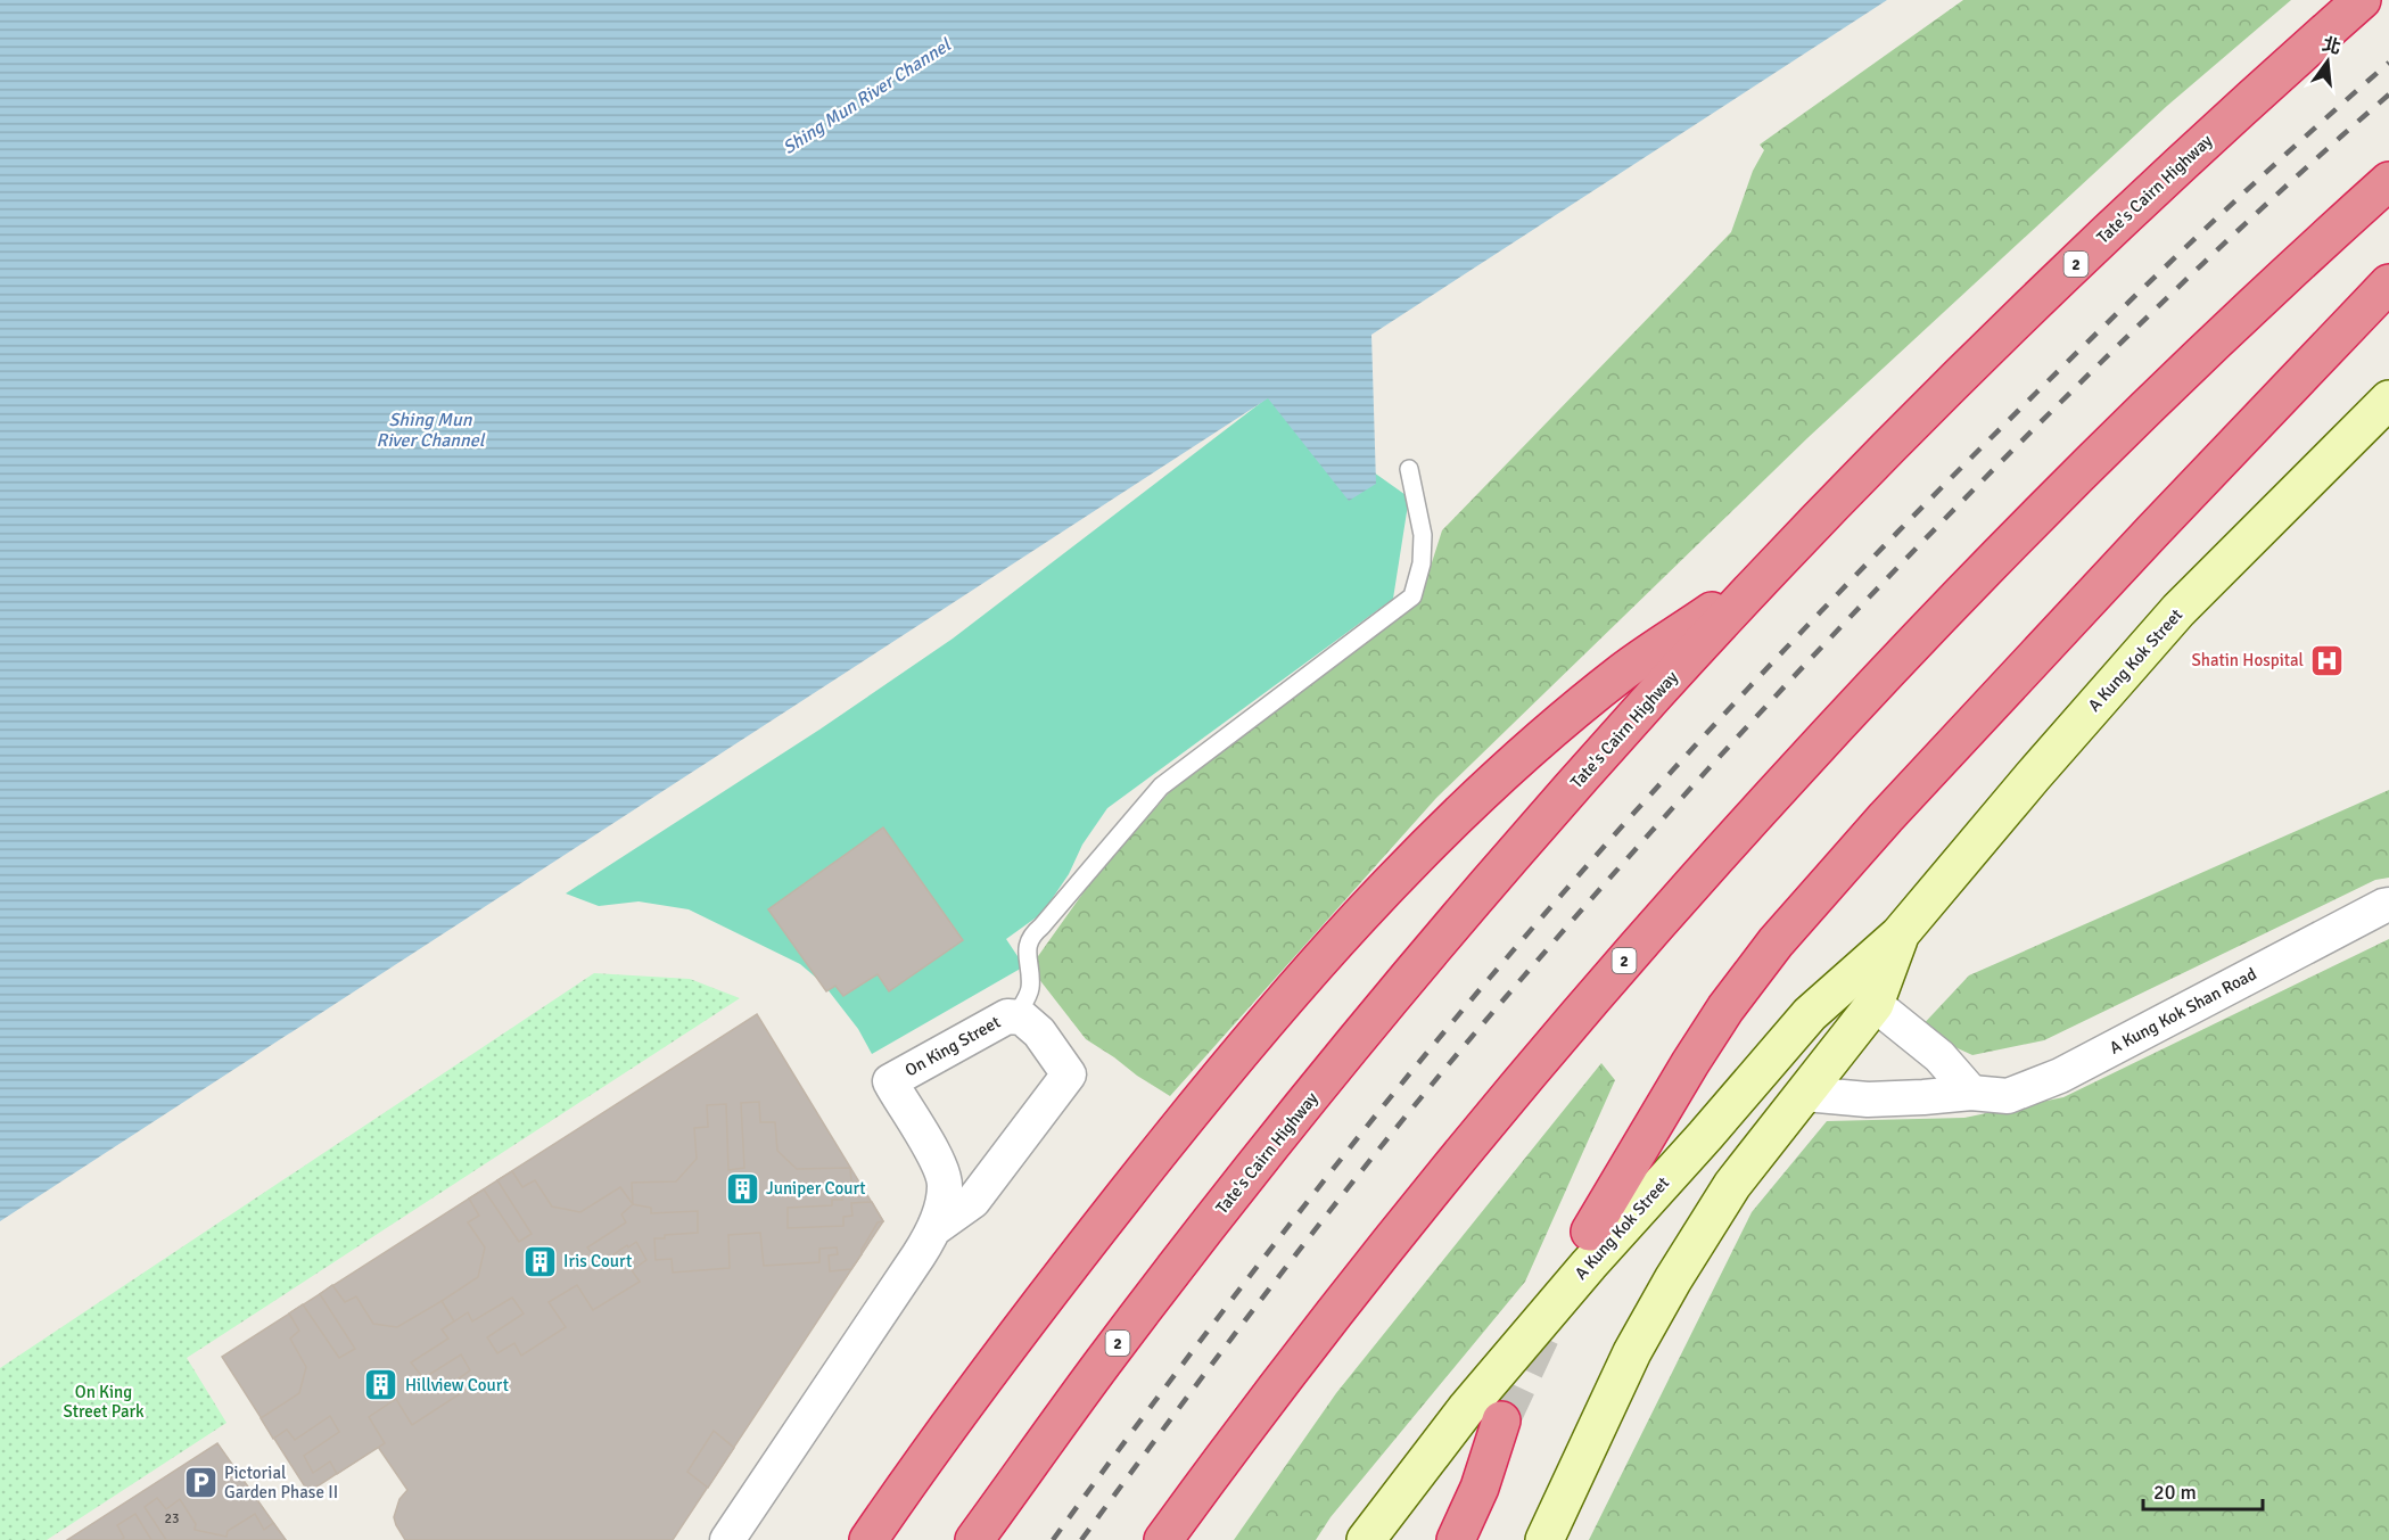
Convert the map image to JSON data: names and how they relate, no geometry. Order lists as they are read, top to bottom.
{
  "streets": {
    "highway": ["Tate's Cairn Highway", "2"],
    "main road": ["A Kung Kok Street"],
    "street": ["A Kung Kok Shan Road", "On King Street"]
  },
  "crossings": [
    ["A Kung Kok Street", "A Kung Kok Shan Road"]
  ],
  "water": ["Shing Mun River Channel"],
  "parks": ["On King Street Park"],
  "places": {
    "hospital": ["Shatin Hospital"],
    "building": ["Juniper Court", "Iris Court", "Hillview Court"],
    "parking": ["Pictorial Garden Phase II"]
  },
  "house_numbers": ["23"],
  "scale_bar": "20 m",
  "north": "top"
}
